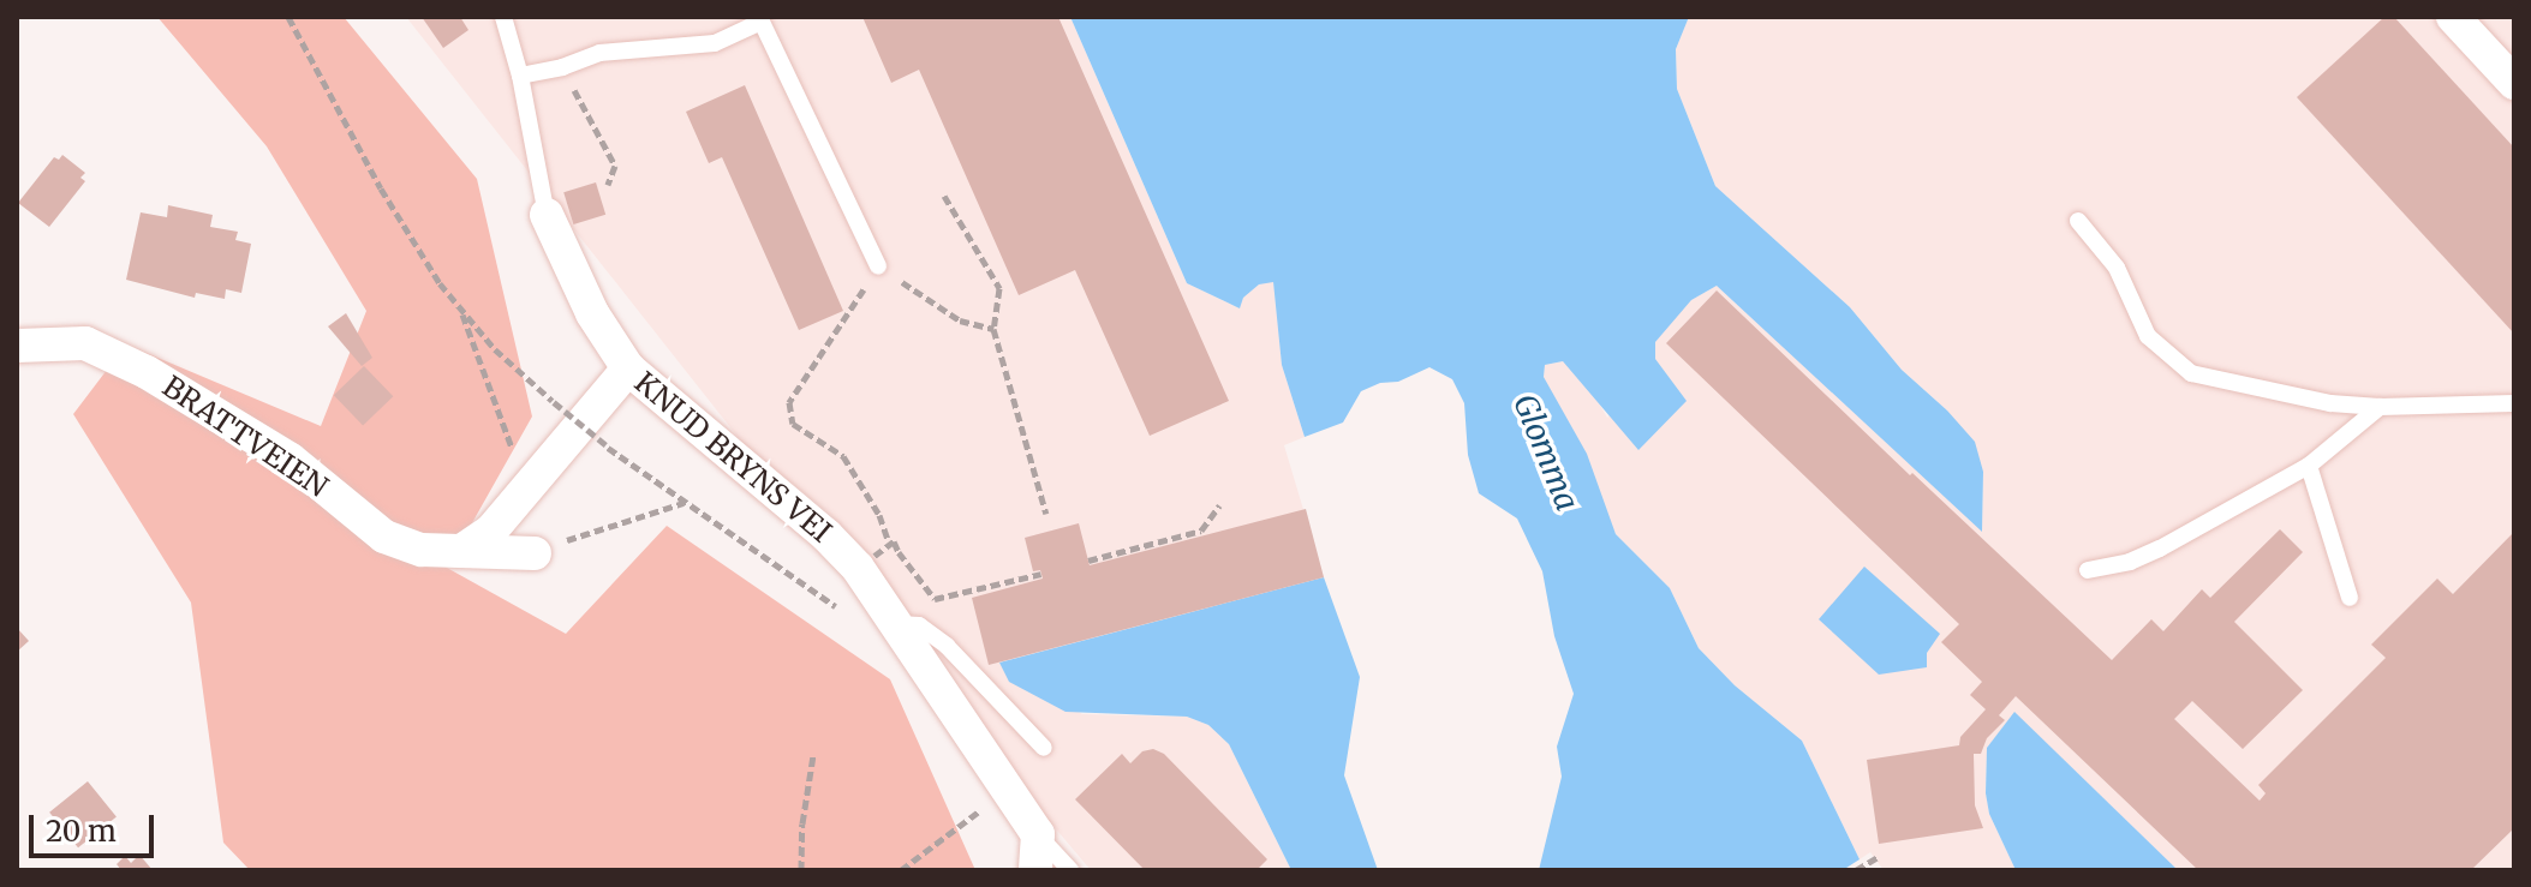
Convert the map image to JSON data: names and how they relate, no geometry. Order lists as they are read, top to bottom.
{
  "streets": {
    "street": ["BRATTVEIEN", "KNUD BRYNS VEI"]
  },
  "water": ["Glomma"],
  "scale_bar": "20 m"
}
